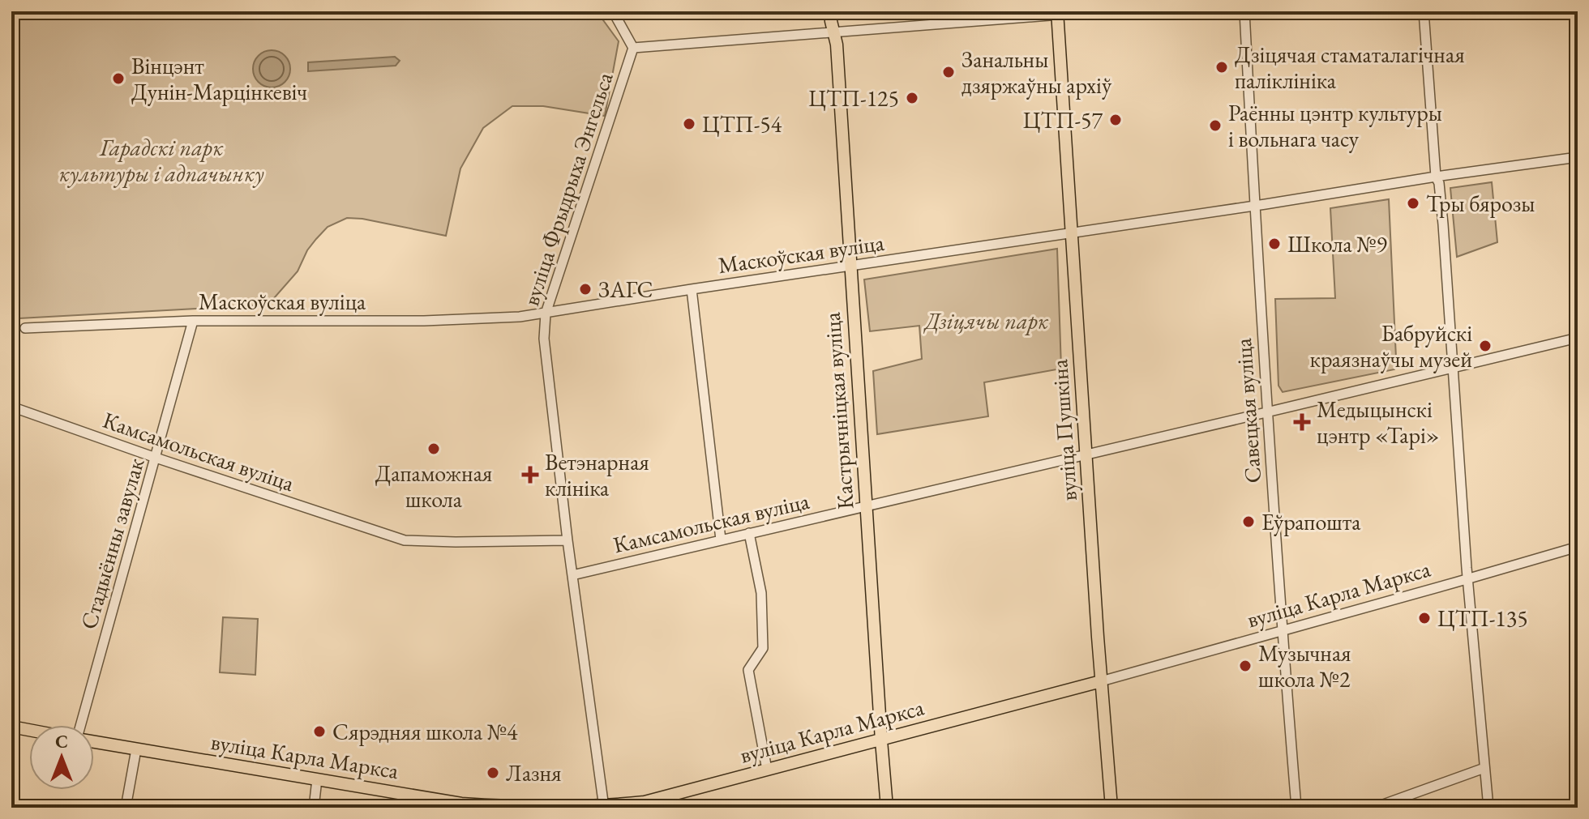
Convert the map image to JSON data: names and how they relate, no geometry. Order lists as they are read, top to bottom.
{
  "streets": {
    "main road": ["Кастрычніцкая вуліца", "вуліца Пушкіна", "вуліца Карла Маркса"],
    "street": [
      "вуліца Фрыдрыха Энгельса",
      "Маскоўская вуліца",
      "Савецкая вуліца",
      "Камсамольская вуліца",
      "Стадыённы завулак"
    ]
  },
  "crossings": [
    ["вуліца Фрыдрыха Энгельса", "Маскоўская вуліца"],
    ["вуліца Фрыдрыха Энгельса", "Камсамольская вуліца"],
    ["вуліца Фрыдрыха Энгельса", "вуліца Карла Маркса"],
    ["Маскоўская вуліца", "Кастрычніцкая вуліца"],
    ["Маскоўская вуліца", "Савецкая вуліца"],
    ["Маскоўская вуліца", "вуліца Пушкіна"],
    ["Маскоўская вуліца", "Стадыённы завулак"],
    ["Кастрычніцкая вуліца", "Камсамольская вуліца"],
    ["Кастрычніцкая вуліца", "вуліца Карла Маркса"],
    ["Савецкая вуліца", "Камсамольская вуліца"],
    ["Савецкая вуліца", "вуліца Карла Маркса"],
    ["вуліца Пушкіна", "Камсамольская вуліца"],
    ["вуліца Пушкіна", "вуліца Карла Маркса"],
    ["Камсамольская вуліца", "Стадыённы завулак"]
  ],
  "parks": ["Гарадскі парк культуры і адпачынку", "Дзіцячы парк"],
  "places": {
    "other": [
      "Дзіцячая стаматалагічная паліклініка",
      "Занальны дзяржаўны архіў",
      "Вінцэнт Дунін-Марцінкевіч",
      "ЦТП-125",
      "ЦТП-57",
      "ЦТП-54",
      "Раённы цэнтр культуры і вольнага часу",
      "Тры бярозы",
      "Школа №9",
      "ЗАГС",
      "Бабруйскі краязнаўчы музей",
      "Дапаможная школа",
      "Еўрапошта",
      "ЦТП-135",
      "Музычная школа №2",
      "Сярэдняя школа №4",
      "Лазня"
    ],
    "health": ["Медыцынскі цэнтр «Тарі»", "Ветэнарная клініка"]
  },
  "north": "top"
}
